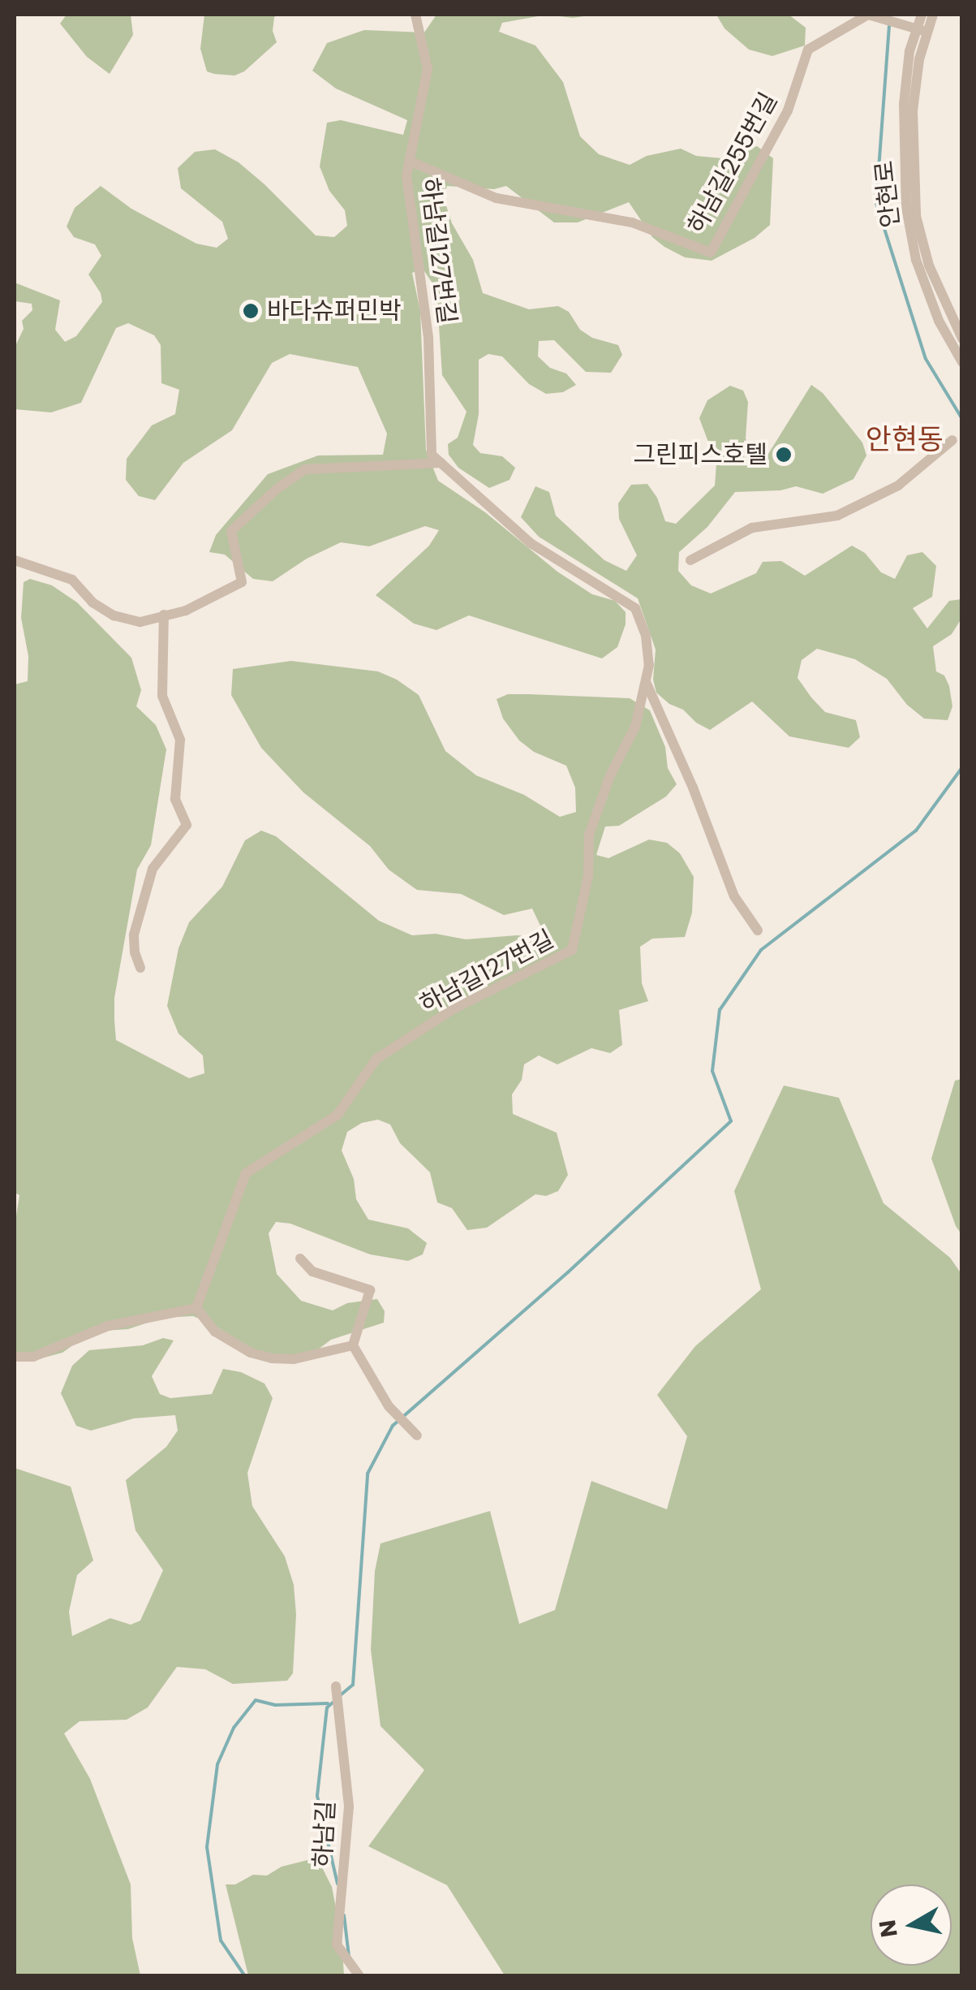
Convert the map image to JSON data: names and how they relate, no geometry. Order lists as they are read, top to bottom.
{
  "streets": {
    "street": [
      "하남길255번길",
      "안현로",
      "하남길127번길",
      "하남길"
    ]
  },
  "crossings": [
    ["하남길255번길", "안현로"],
    ["하남길255번길", "하남길127번길"]
  ],
  "districts": ["안현동"],
  "places": ["바다슈퍼민박", "그린피스호텔"],
  "north": "left"
}
